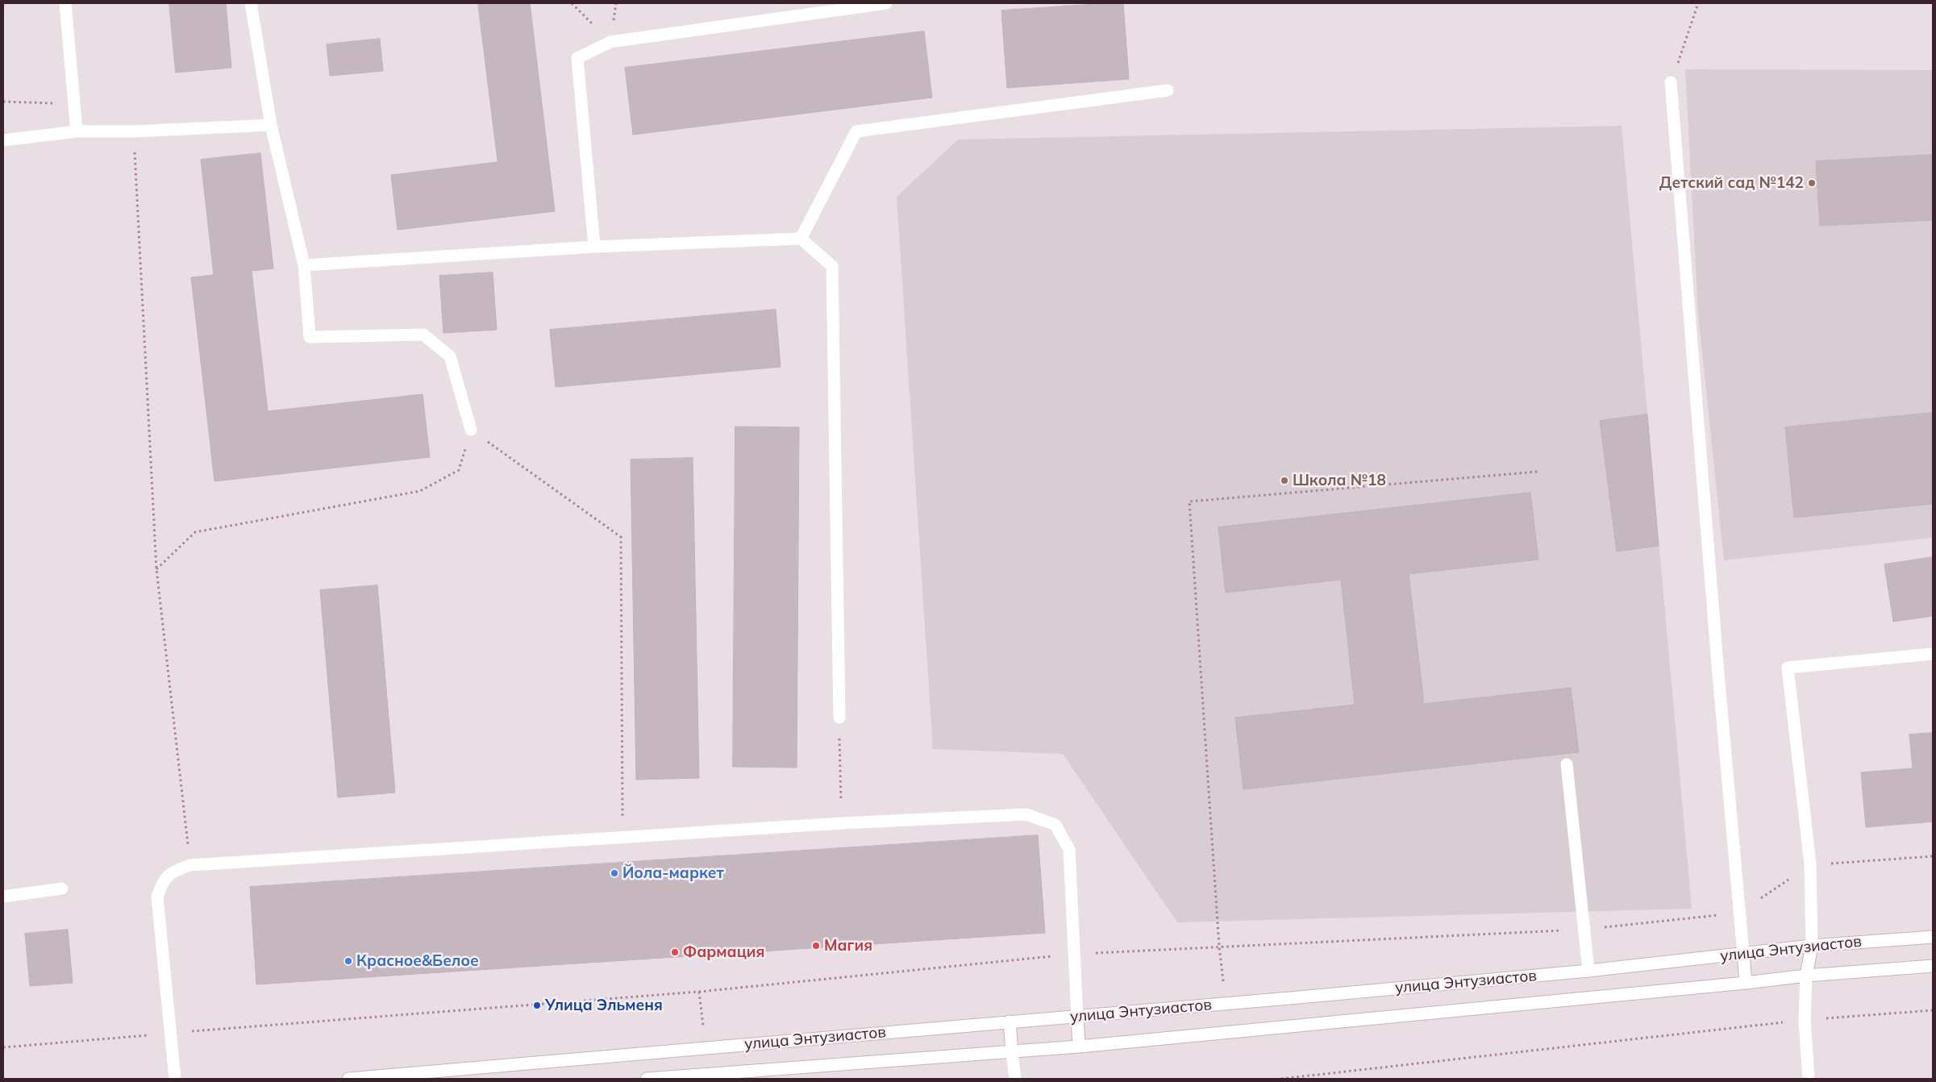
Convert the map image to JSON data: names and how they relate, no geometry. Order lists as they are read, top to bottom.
{
  "streets": {
    "main road": ["улица Энтузиастов"]
  },
  "places": [
    "Детский сад №142",
    "Школа №18",
    "Йола-маркет",
    "Магия",
    "Фармация",
    "Красное&Белое",
    "Улица Эльменя"
  ]
}
